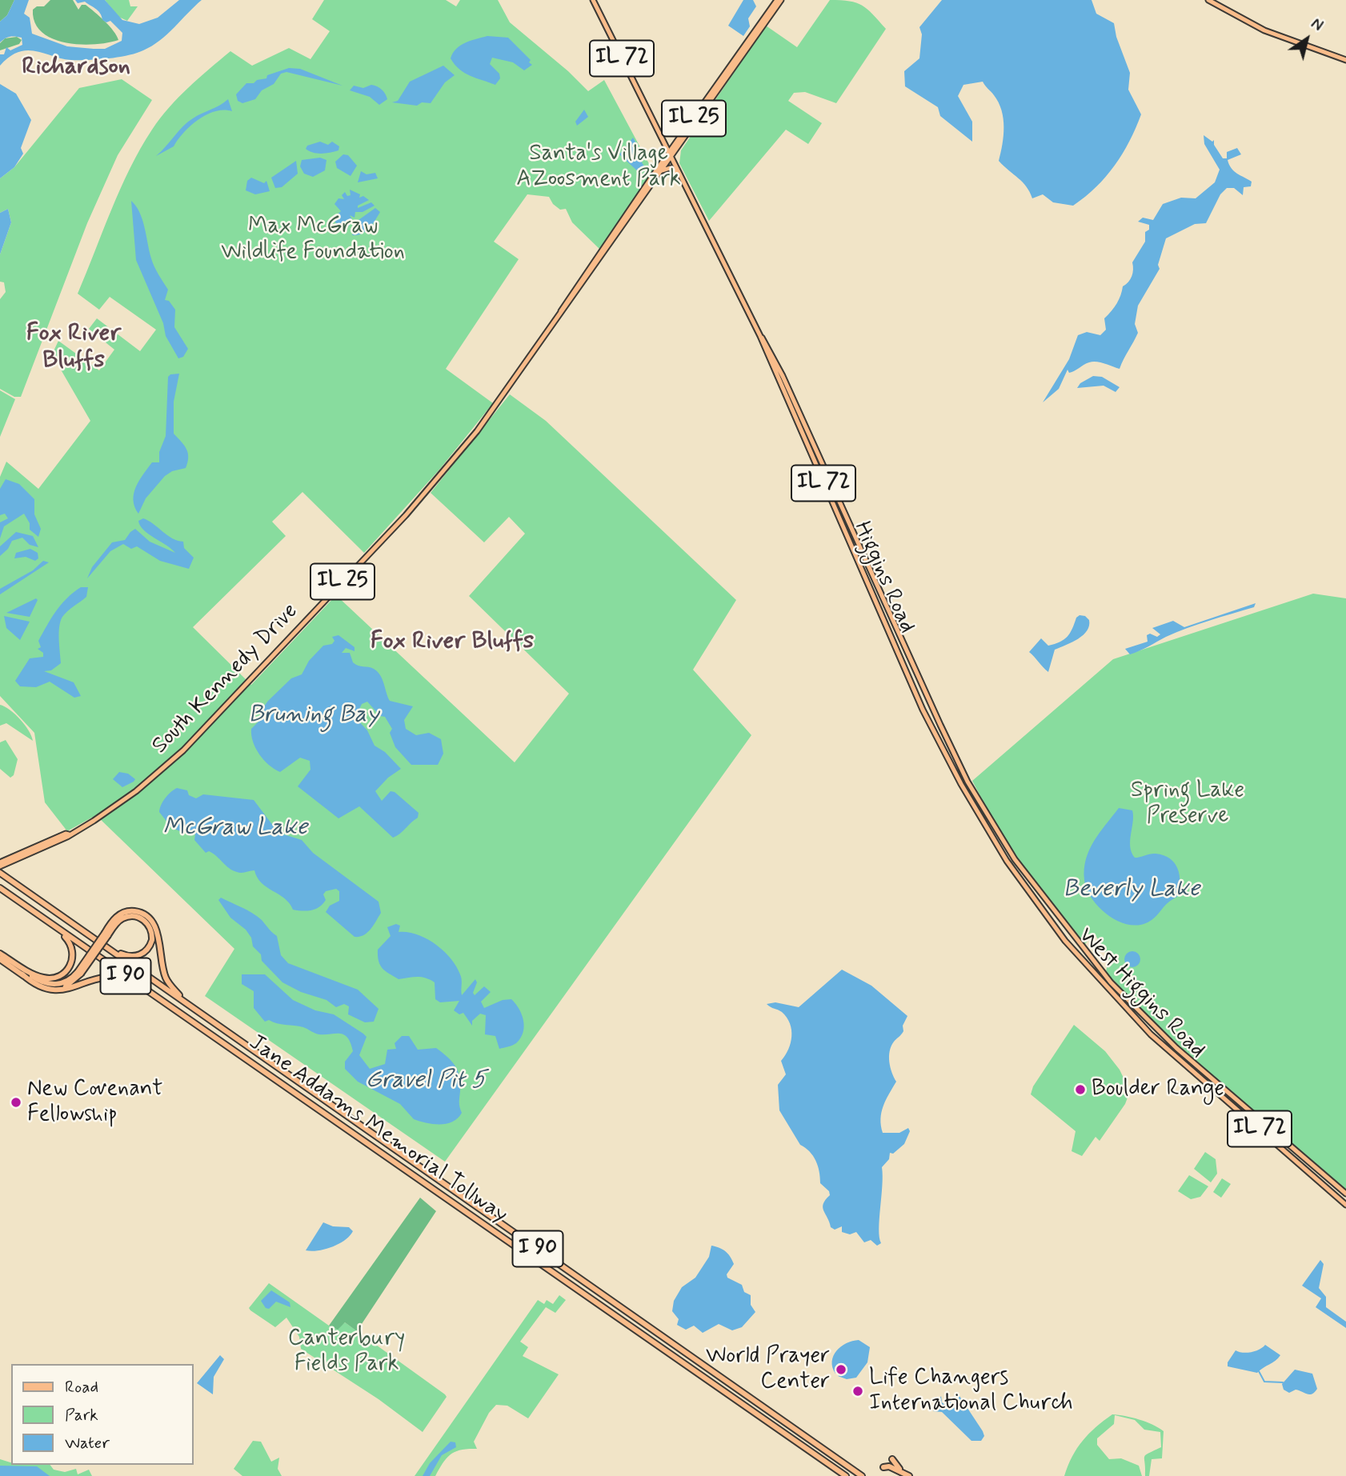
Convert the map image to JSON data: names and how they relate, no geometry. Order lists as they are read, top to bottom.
{
  "streets": {
    "highway": ["I 90", "Jane Addams Memorial Tollway"],
    "main road": [
      "IL 72",
      "IL 25",
      "Higgins Road",
      "South Kennedy Drive",
      "West Higgins Road"
    ]
  },
  "crossings": [
    ["Higgins Road", "South Kennedy Drive"],
    ["Higgins Road", "West Higgins Road"]
  ],
  "districts": ["Richardson", "Fox River Bluffs", "Fox River Bluffs"],
  "water": [
    "Bruning Bay",
    "McGraw Lake",
    "Beverly Lake",
    "Gravel Pit 5"
  ],
  "parks": [
    "Santa's Village AZoosment Park",
    "Max McGraw Wildlife Foundation",
    "Spring Lake Preserve",
    "Canterbury Fields Park"
  ],
  "places": [
    "Boulder Range",
    "New Covenant Fellowship",
    "World Prayer Center",
    "Life Changers International Church"
  ],
  "legend": ["Road", "Park", "Water"],
  "north": "top right"
}
